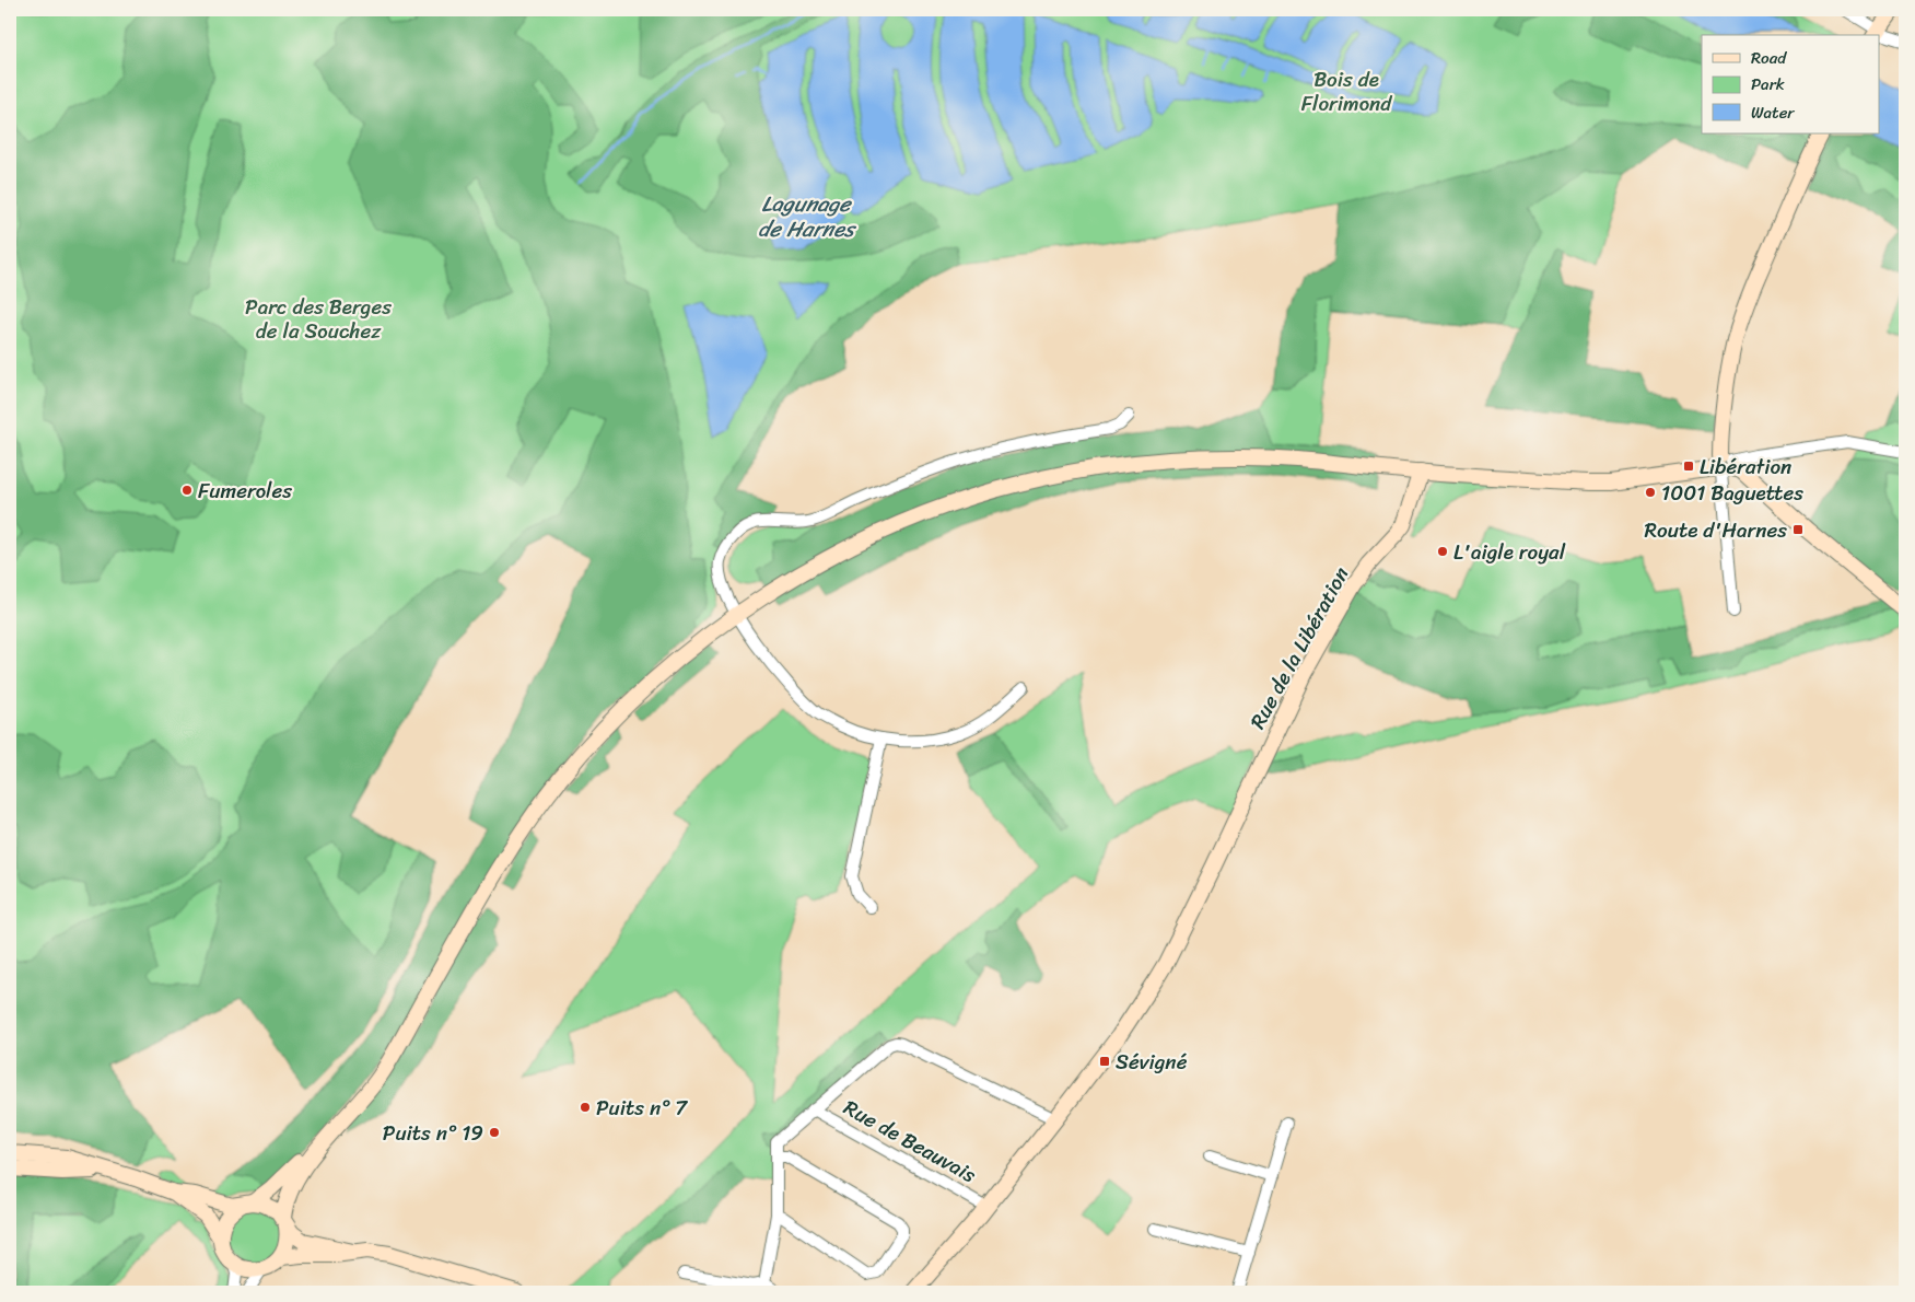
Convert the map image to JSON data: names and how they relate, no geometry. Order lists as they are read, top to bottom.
{
  "streets": {
    "main road": ["Rue de la Libération"],
    "street": ["Rue de Beauvais"]
  },
  "crossings": [
    ["Rue de la Libération", "Rue de Beauvais"]
  ],
  "water": ["Lagunage de Harnes"],
  "parks": ["Bois de Florimond", "Parc des Berges de la Souchez"],
  "places": {
    "transit": ["Libération", "Route d'Harnes", "Sévigné"],
    "other": [
      "Fumeroles",
      "1001 Baguettes",
      "L'aigle royal",
      "Puits n° 7",
      "Puits n° 19"
    ]
  },
  "legend": ["Road", "Park", "Water"]
}
